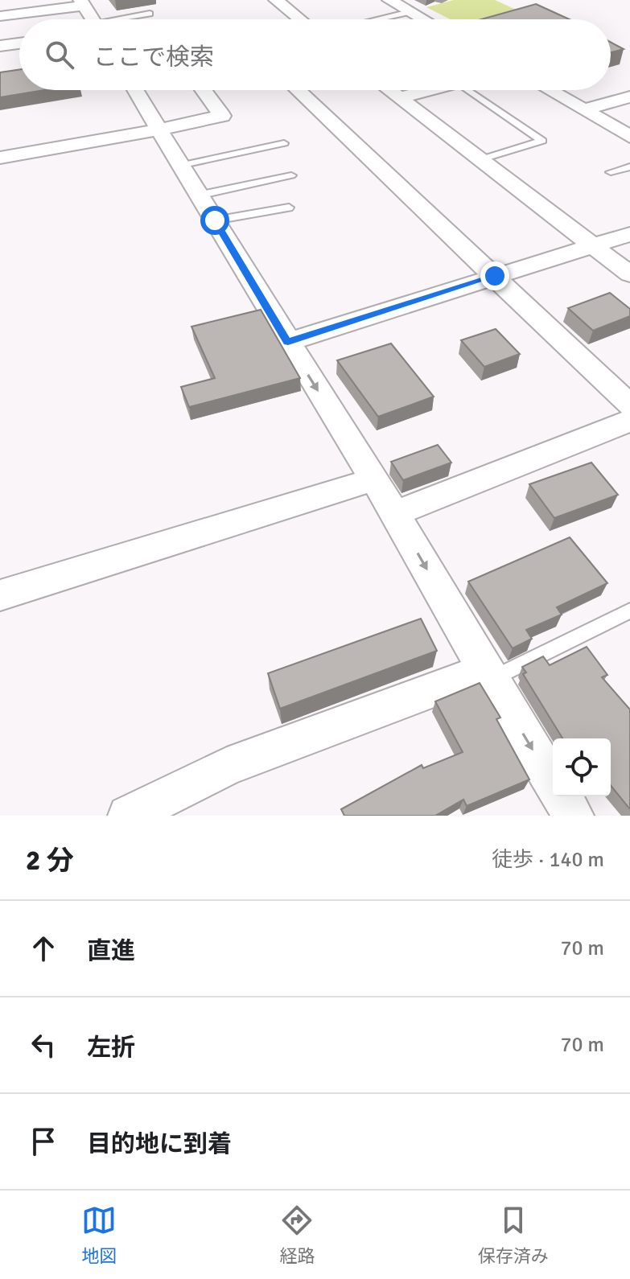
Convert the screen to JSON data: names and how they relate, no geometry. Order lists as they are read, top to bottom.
{
  "page": {
    "search": "ここで検索",
    "heading": ["2 分", "徒歩 · 140 m"],
    "list": [
      ["直進", "70 m"],
      ["左折", "70 m"],
      "目的地に到着"
    ],
    "nav": ["地図", "経路", "保存済み"]
  }
}
